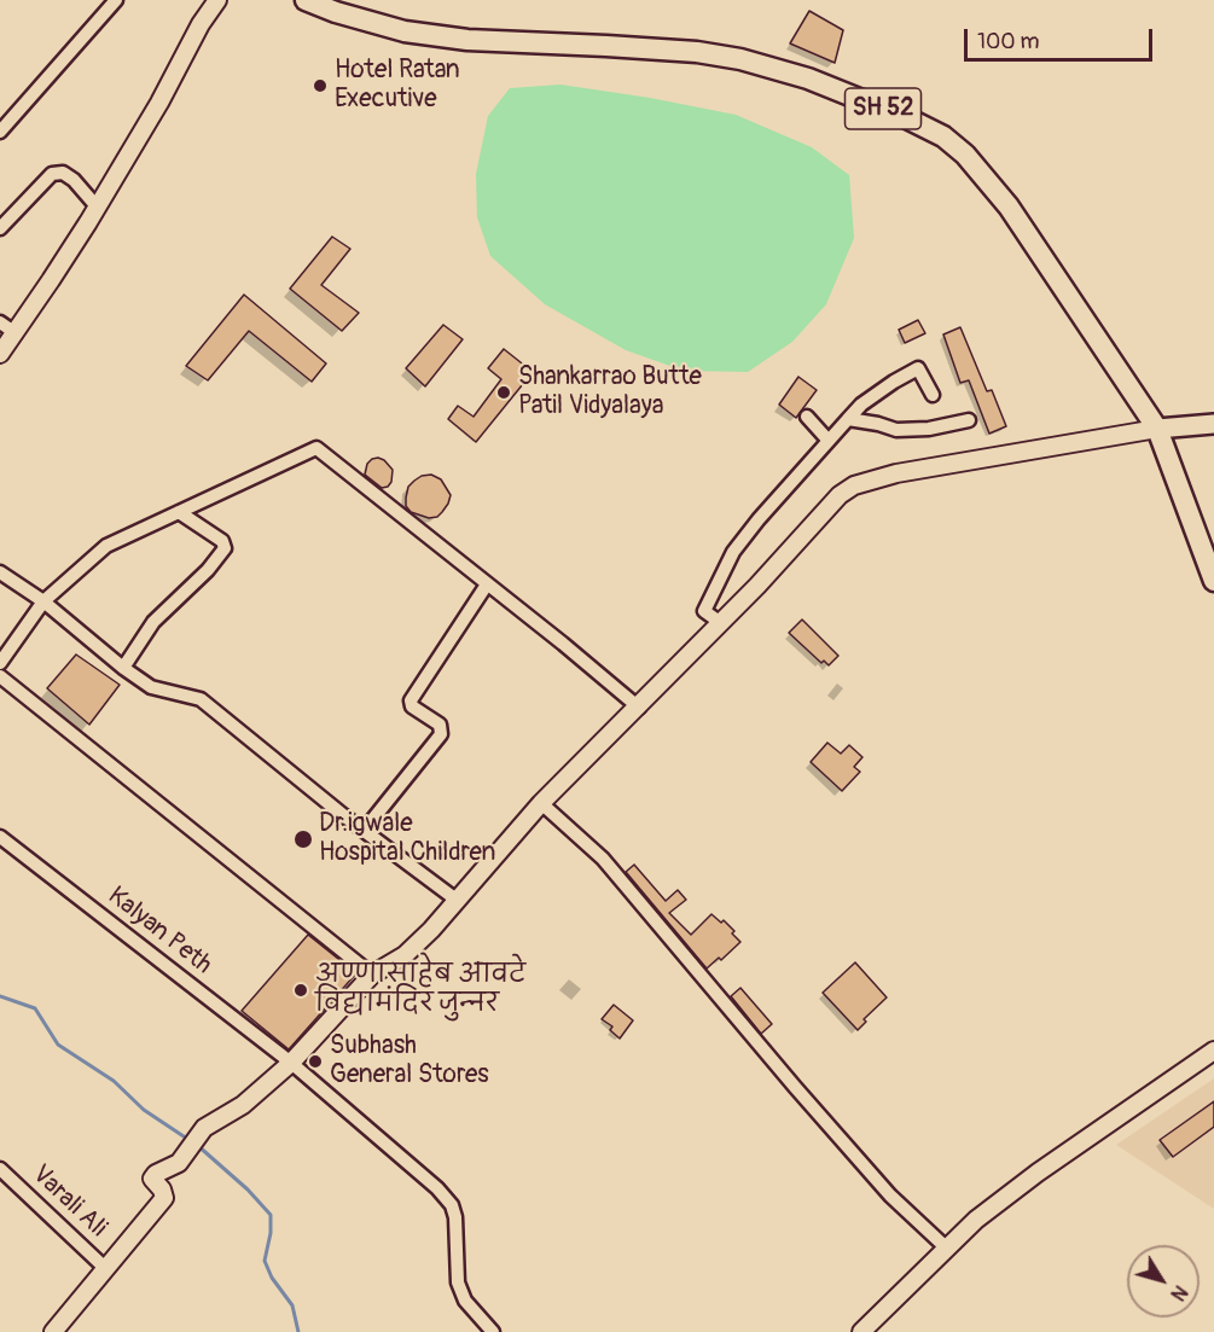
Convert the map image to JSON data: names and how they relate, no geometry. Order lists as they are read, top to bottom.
{
  "streets": {
    "main road": ["SH 52"],
    "street": ["Kalyan Peth", "Varali Ali"]
  },
  "places": [
    "Hotel Ratan Executive",
    "Shankarrao Butte Patil Vidyalaya",
    "Dr.igwale Hospital Children",
    "अण्णासाहेब आवटे विद्यामंदिर जुन्नर",
    "Subhash General Stores"
  ],
  "scale_bar": "100 m",
  "north": "bottom right"
}
